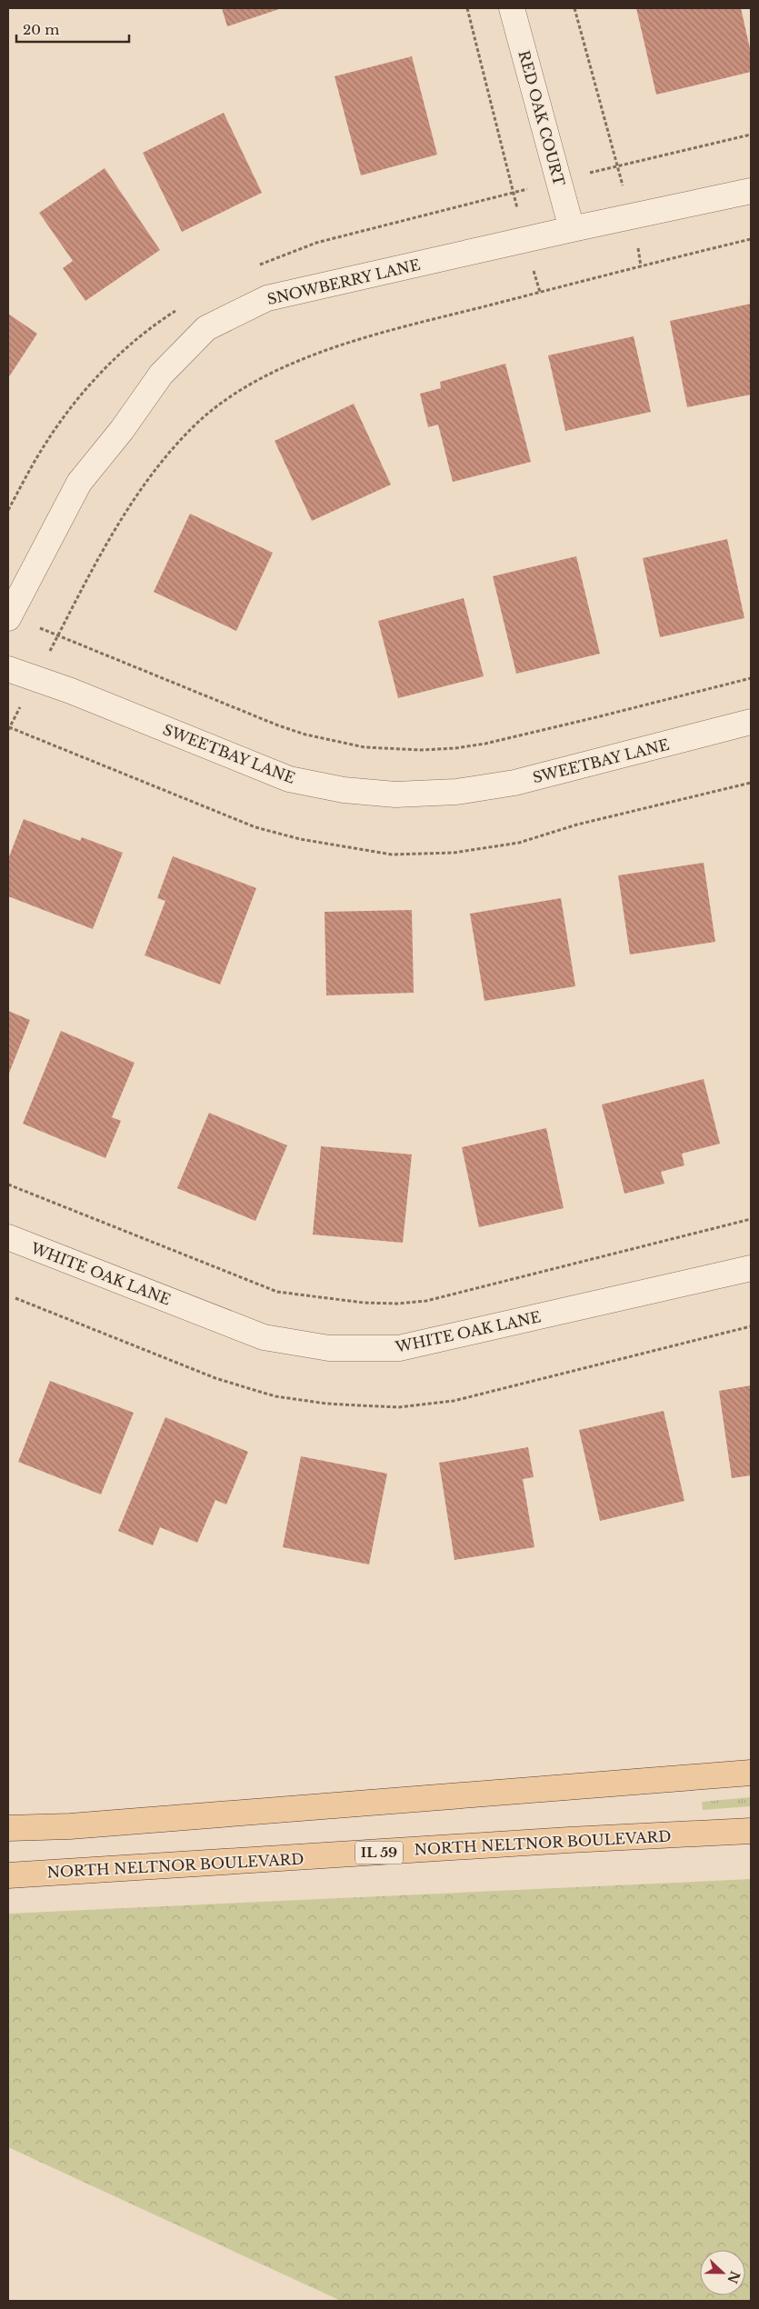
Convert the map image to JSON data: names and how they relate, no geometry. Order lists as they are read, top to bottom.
{
  "streets": {
    "main road": ["NORTH NELTNOR BOULEVARD", "IL 59"],
    "street": [
      "RED OAK COURT",
      "SNOWBERRY LANE",
      "SWEETBAY LANE",
      "WHITE OAK LANE"
    ]
  },
  "crossings": [
    ["RED OAK COURT", "SNOWBERRY LANE"]
  ],
  "scale_bar": "20 m",
  "north": "right"
}
